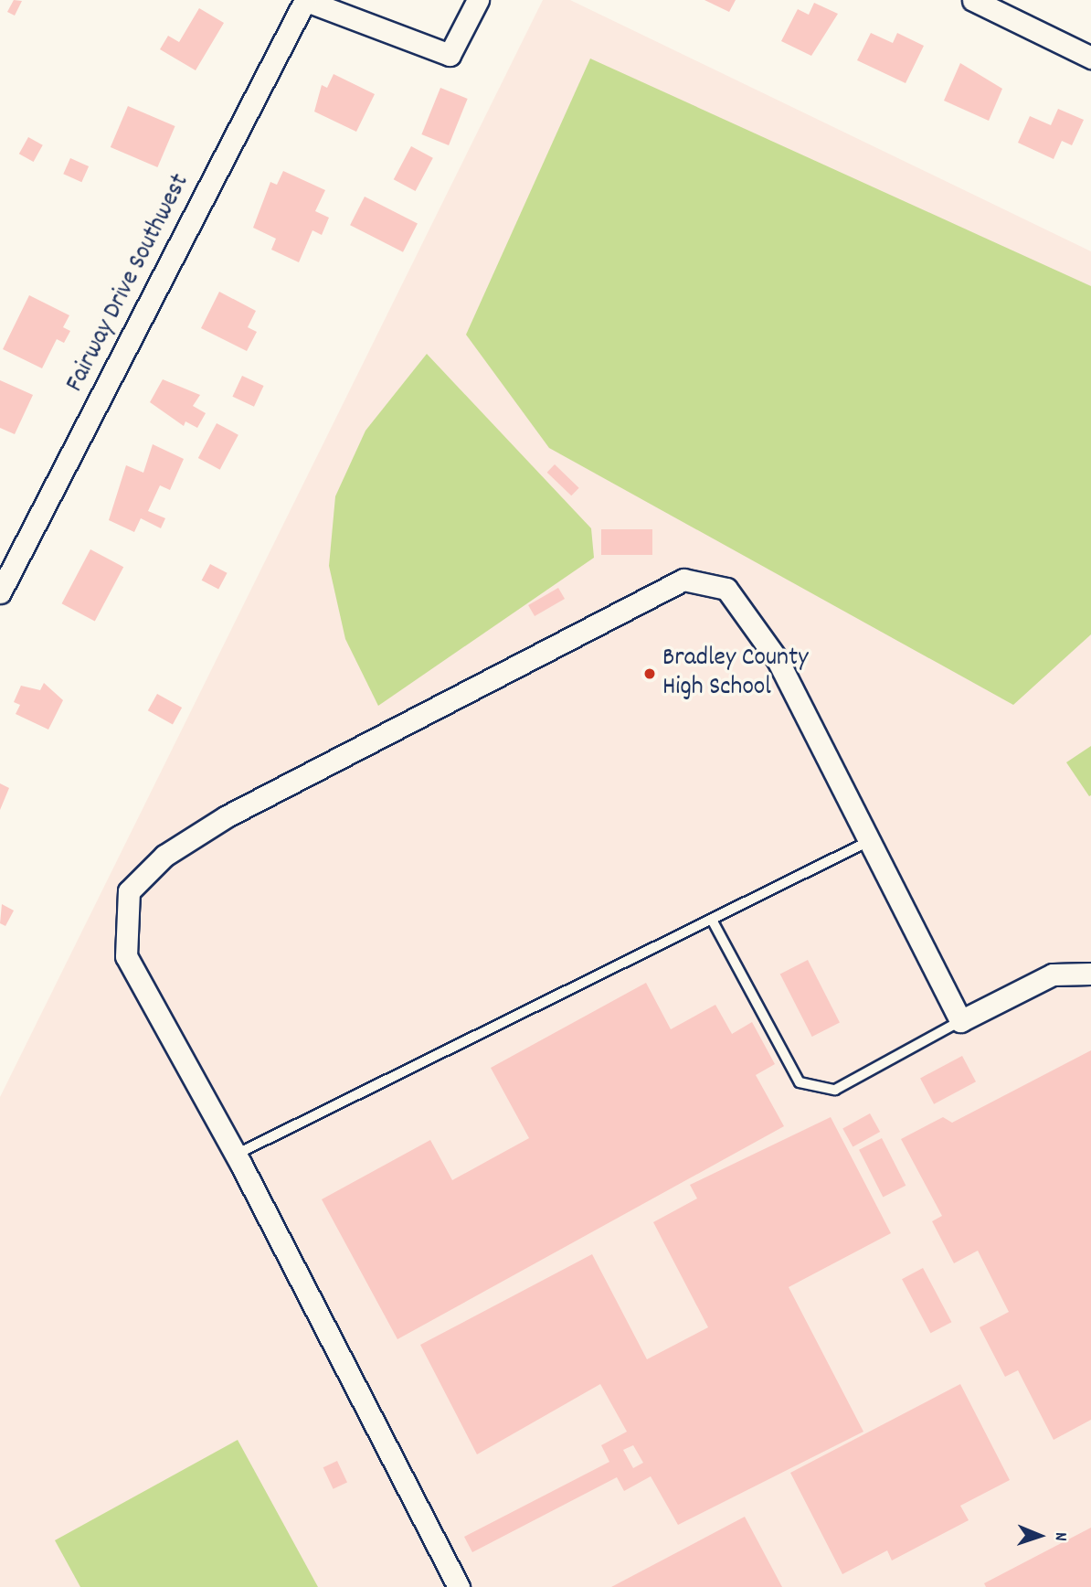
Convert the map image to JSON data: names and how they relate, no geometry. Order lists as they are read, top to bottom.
{
  "streets": {
    "street": ["Fairway Drive Southwest"]
  },
  "places": ["Bradley County High School"],
  "north": "right"
}
